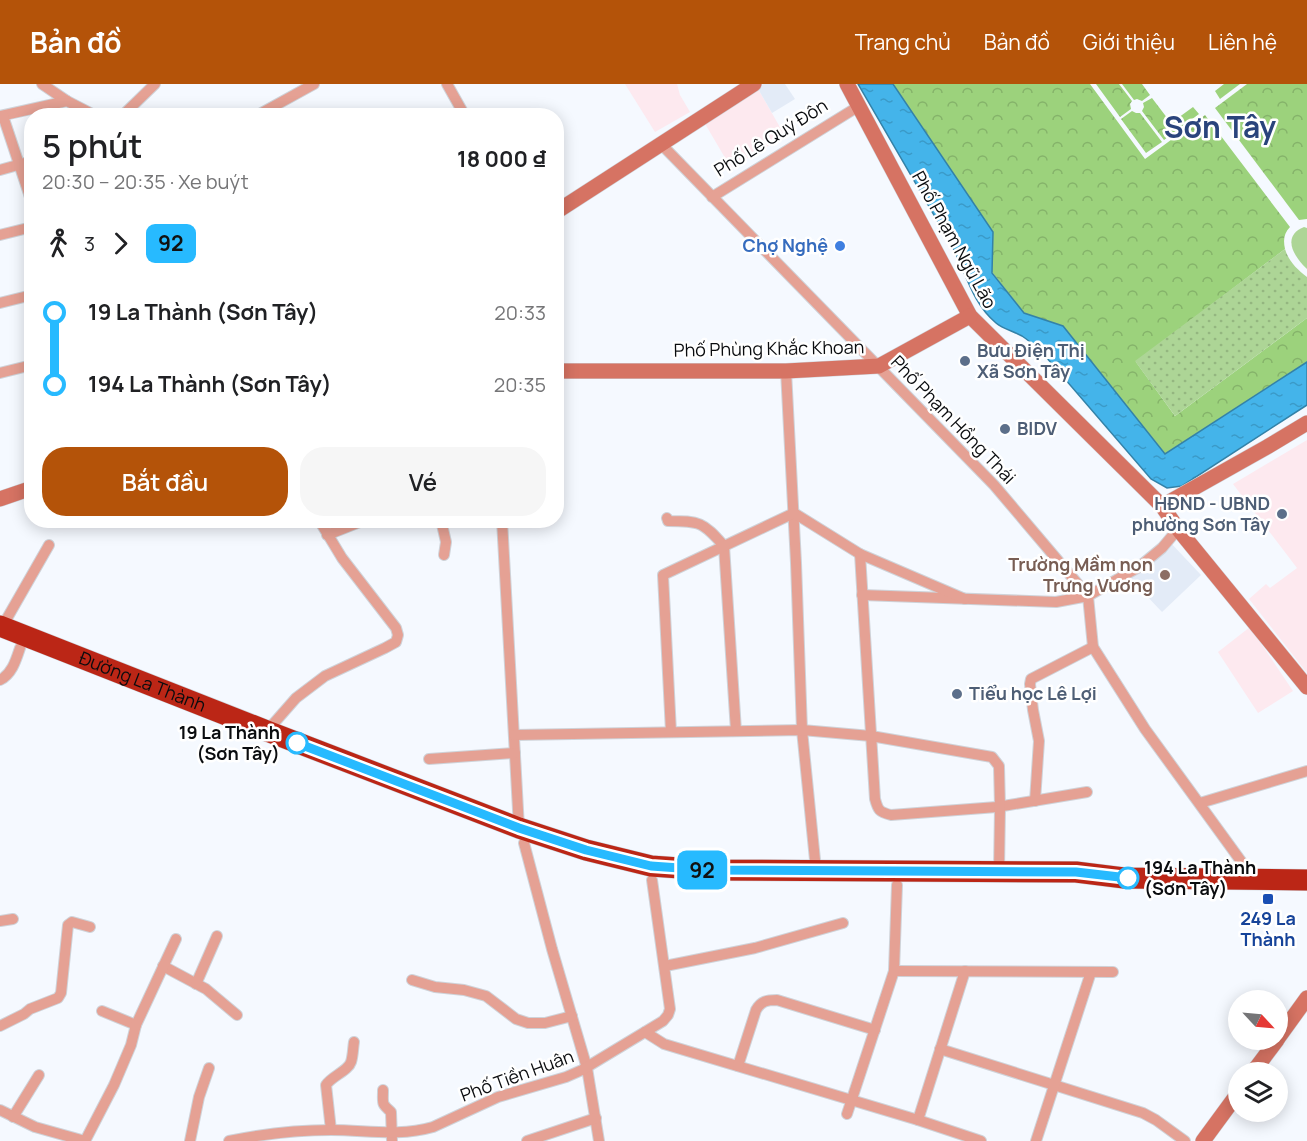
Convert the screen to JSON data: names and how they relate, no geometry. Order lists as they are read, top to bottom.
{
  "streets": {
    "highway": ["Đường La Thành"],
    "main road": ["Phố Phạm Ngũ Lão", "Phố Phùng Khắc Khoan"],
    "street": ["Phố Lê Quý Đôn", "Phố Phạm Hồng Thái", "Phố Tiền Huân"]
  },
  "crossings": [
    ["Phố Lê Quý Đôn", "Phố Phạm Ngũ Lão"],
    ["Phố Lê Quý Đôn", "Phố Phạm Hồng Thái"],
    ["Phố Phạm Ngũ Lão", "Phố Phùng Khắc Khoan"],
    ["Phố Phùng Khắc Khoan", "Phố Phạm Hồng Thái"],
    ["Đường La Thành", "Phố Tiền Huân"]
  ],
  "districts": ["Sơn Tây"],
  "places": {
    "other": [
      "Chợ Nghệ",
      "Bưu Điện Thị Xã Sơn Tây",
      "BIDV",
      "HĐND - UBND phường Sơn Tây",
      "Trường Mầm non Trưng Vương",
      "Tiểu học Lê Lợi",
      "19 La Thành (Sơn Tây)",
      "194 La Thành (Sơn Tây)"
    ],
    "transit": ["249 La Thành"]
  },
  "lines": ["bus line 92"],
  "north": "bottom right",
  "page": {
    "header": "Bản đồ",
    "nav": [
      "Trang chủ",
      "Bản đồ",
      "Giới thiệu",
      "Liên hệ"
    ],
    "on_map": "92",
    "heading": ["5 phút", "20:30 – 20:35 · Xe buýt", "18 000 ₫"],
    "legs": ["3", "92"],
    "list": [
      {
        "name": "19 La Thành (Sơn Tây)",
        "value": "20:33"
      },
      {
        "name": "194 La Thành (Sơn Tây)",
        "value": "20:35"
      }
    ],
    "buttons": ["Bắt đầu", "Vé"]
  }
}
